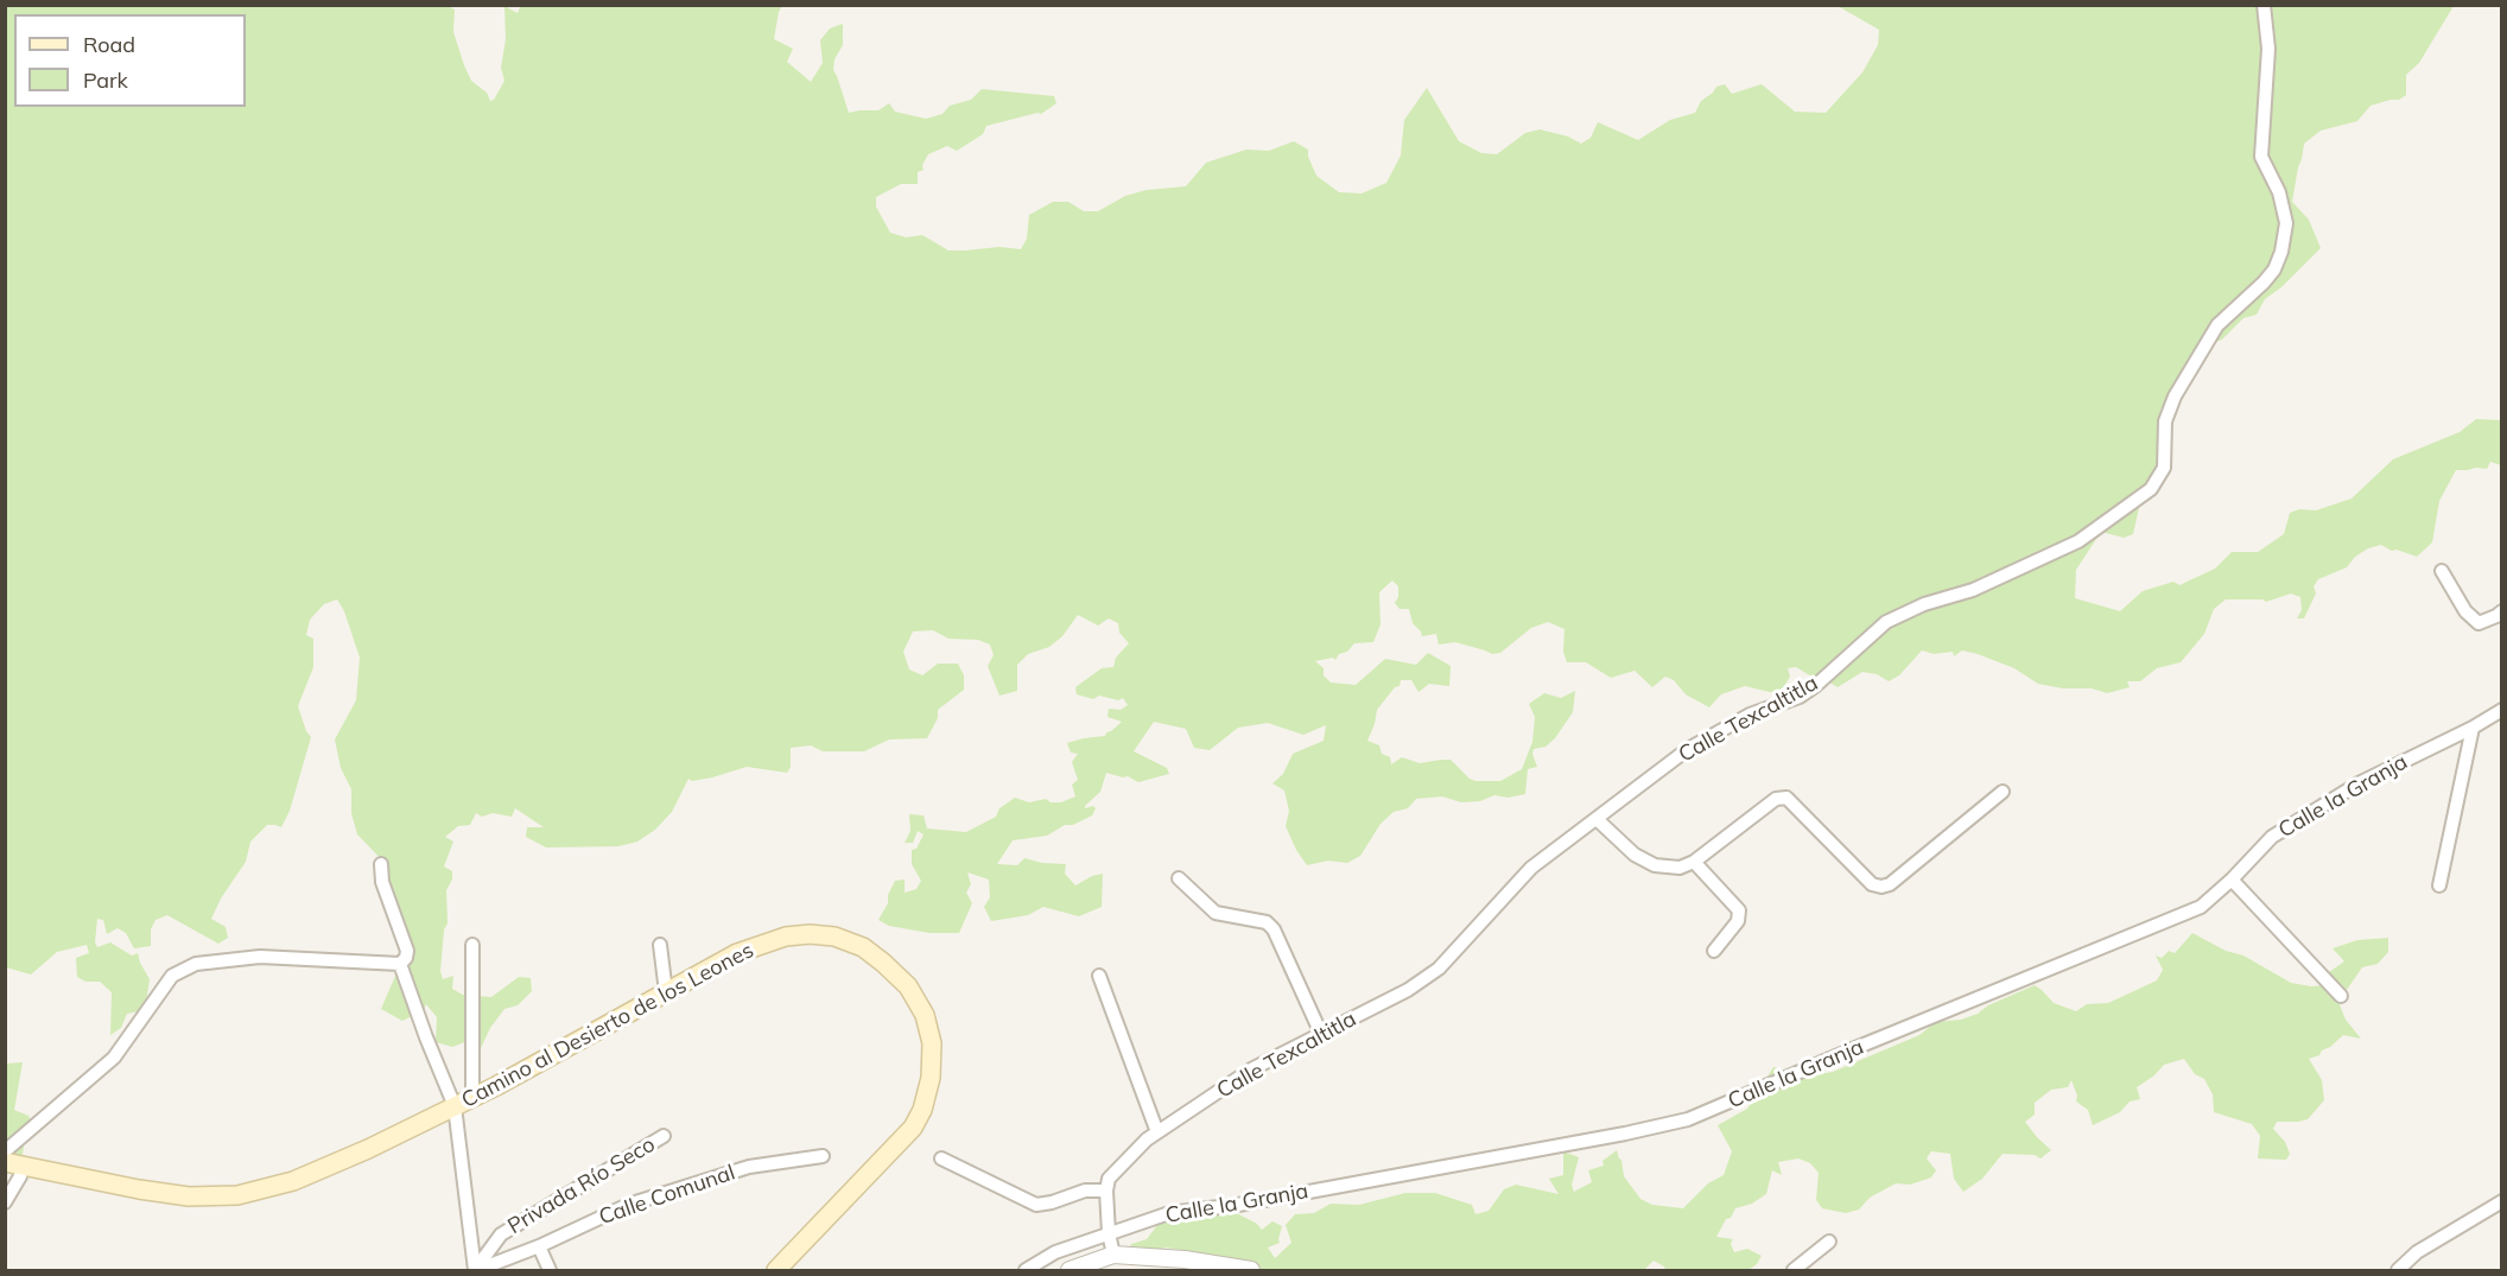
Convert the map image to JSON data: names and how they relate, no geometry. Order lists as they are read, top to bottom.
{
  "streets": {
    "main road": ["Camino al Desierto de los Leones"],
    "street": [
      "Calle Texcaltitla",
      "Calle la Granja",
      "Privada Río Seco",
      "Calle Comunal"
    ]
  },
  "crossings": [
    ["Privada Río Seco", "Calle Comunal"]
  ],
  "legend": ["Road", "Park"]
}
